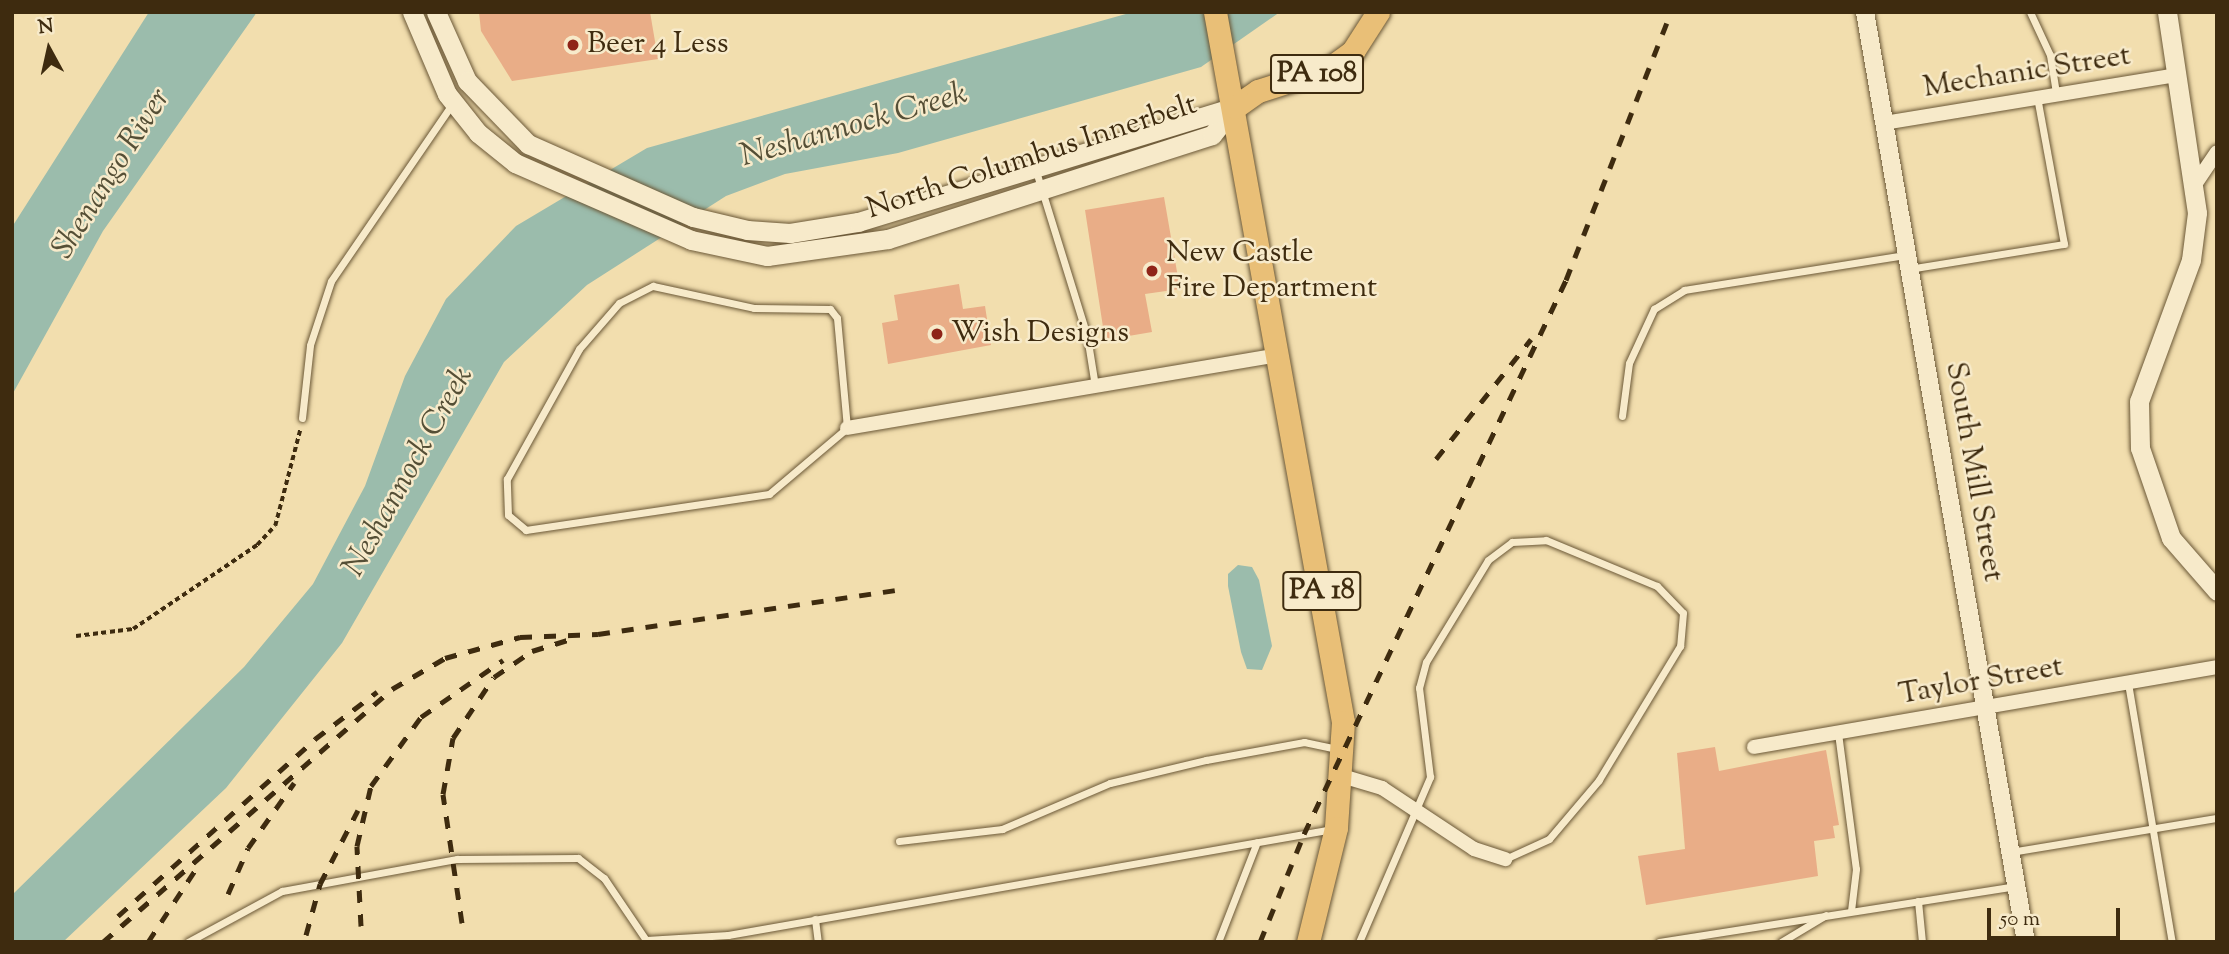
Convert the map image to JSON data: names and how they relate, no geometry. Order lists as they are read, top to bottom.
{
  "streets": {
    "main road": ["PA 108", "North Columbus Innerbelt", "PA 18"],
    "street": ["Mechanic Street", "South Mill Street", "Taylor Street"]
  },
  "crossings": [
    ["Mechanic Street", "South Mill Street"],
    ["PA 108", "North Columbus Innerbelt"],
    ["PA 108", "PA 18"],
    ["North Columbus Innerbelt", "PA 18"],
    ["South Mill Street", "Taylor Street"]
  ],
  "water": ["Neshannock Creek", "Shenango River"],
  "places": ["Beer 4 Less", "New Castle Fire Department", "Wish Designs"],
  "scale_bar": "50 m",
  "north": "top"
}
